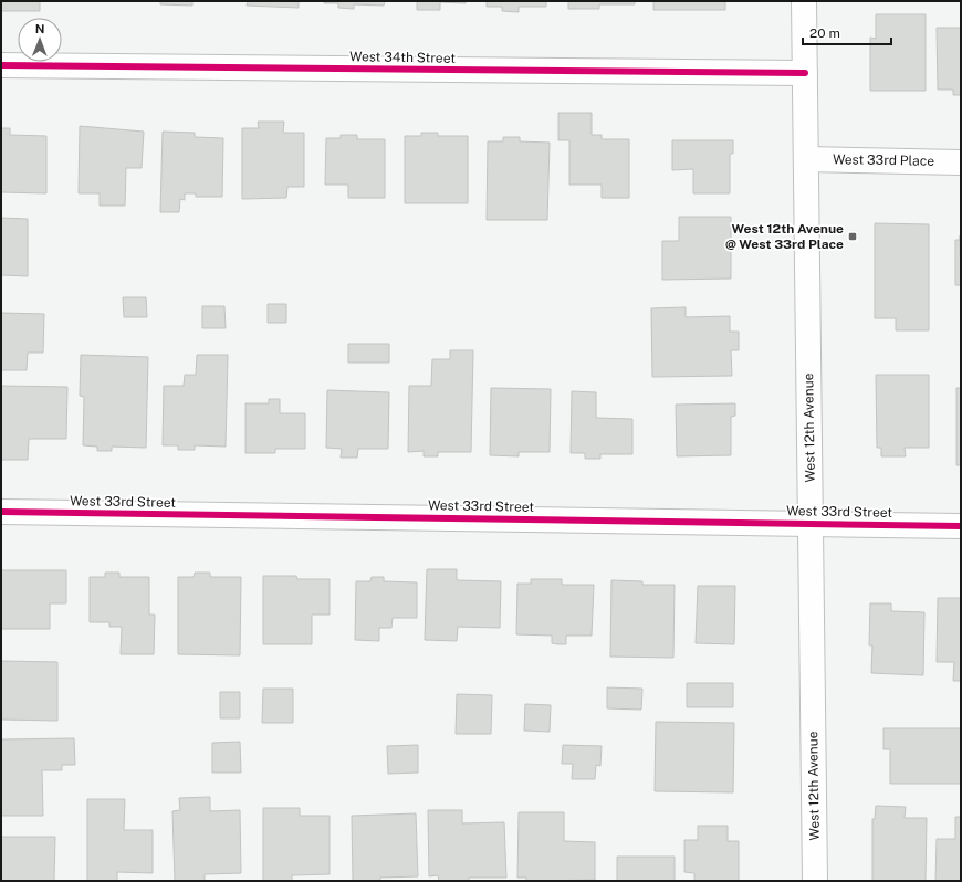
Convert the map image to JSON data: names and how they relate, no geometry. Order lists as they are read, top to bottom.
{
  "streets": {
    "street": [
      "West 34th Street",
      "West 33rd Place",
      "West 12th Avenue",
      "West 33rd Street"
    ]
  },
  "crossings": [
    ["West 34th Street", "West 12th Avenue"],
    ["West 33rd Place", "West 12th Avenue"],
    ["West 12th Avenue", "West 33rd Street"]
  ],
  "places": {
    "transit": ["West 12th Avenue @ West 33rd Place"]
  },
  "scale_bar": "20 m",
  "north": "top"
}
